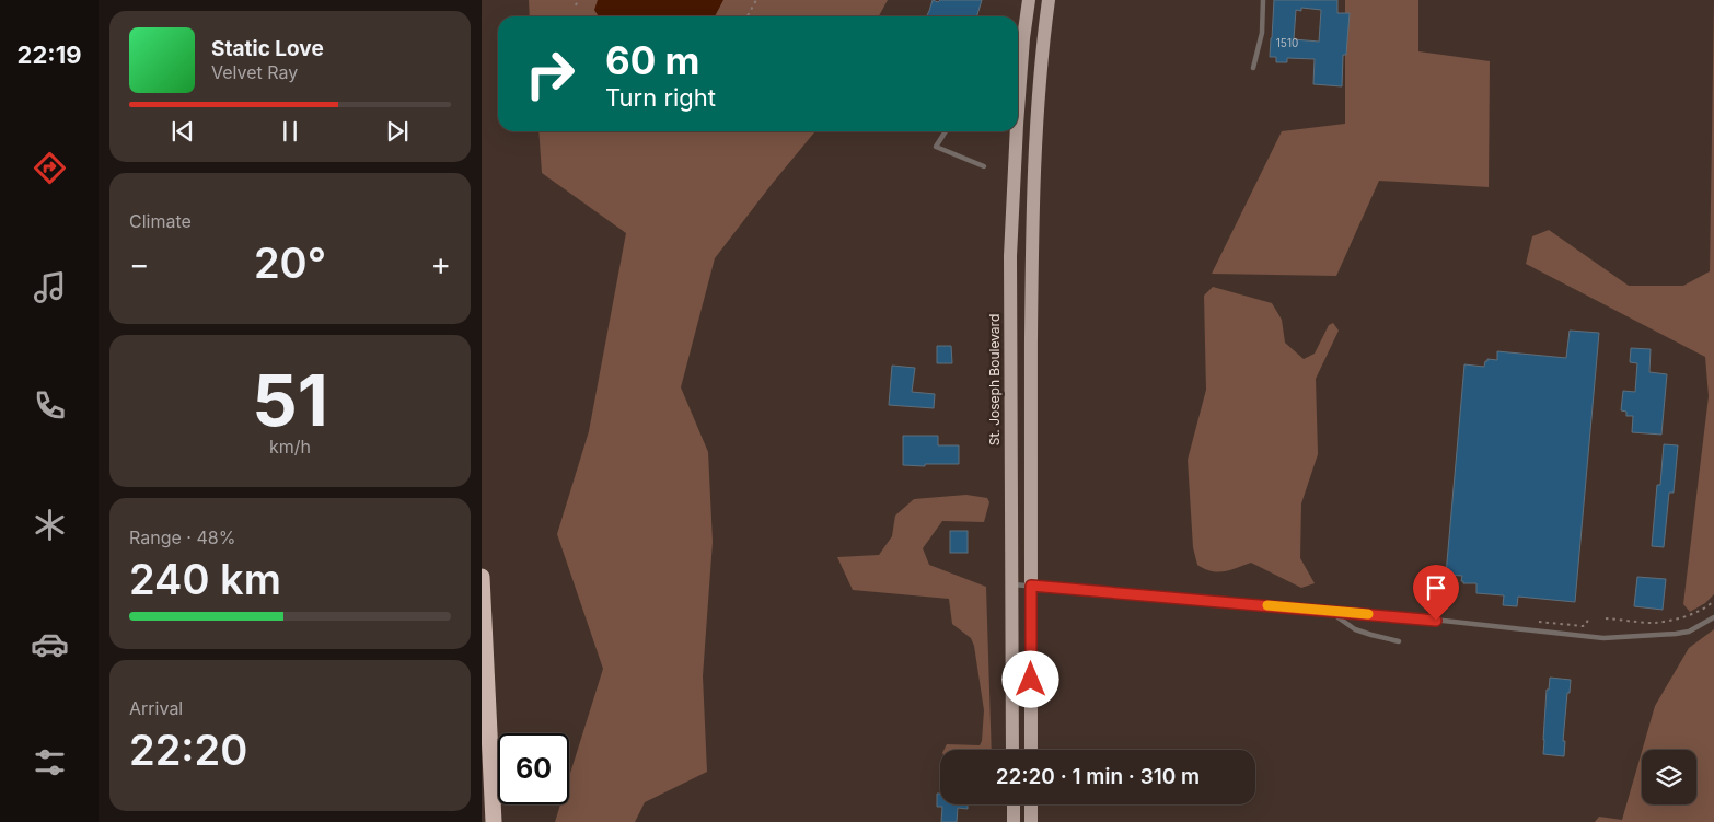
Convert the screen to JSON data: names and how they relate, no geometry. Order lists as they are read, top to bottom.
{
  "streets": {
    "main road": ["St. Joseph Boulevard"]
  },
  "house_numbers": ["1510"],
  "page": {
    "tabs": "22:19",
    "turn": ["60 m", "Turn right"],
    "song": ["Static Love", "Velvet Ray"],
    "tile": [
      "Climate",
      ["51", "km/h"],
      ["Range · 48%", "240 km"],
      ["Arrival", "22:20"]
    ],
    "heat": ["−", "20°", "+"],
    "limit": "60",
    "trip": "22:20 · 1 min · 310 m"
  }
}
